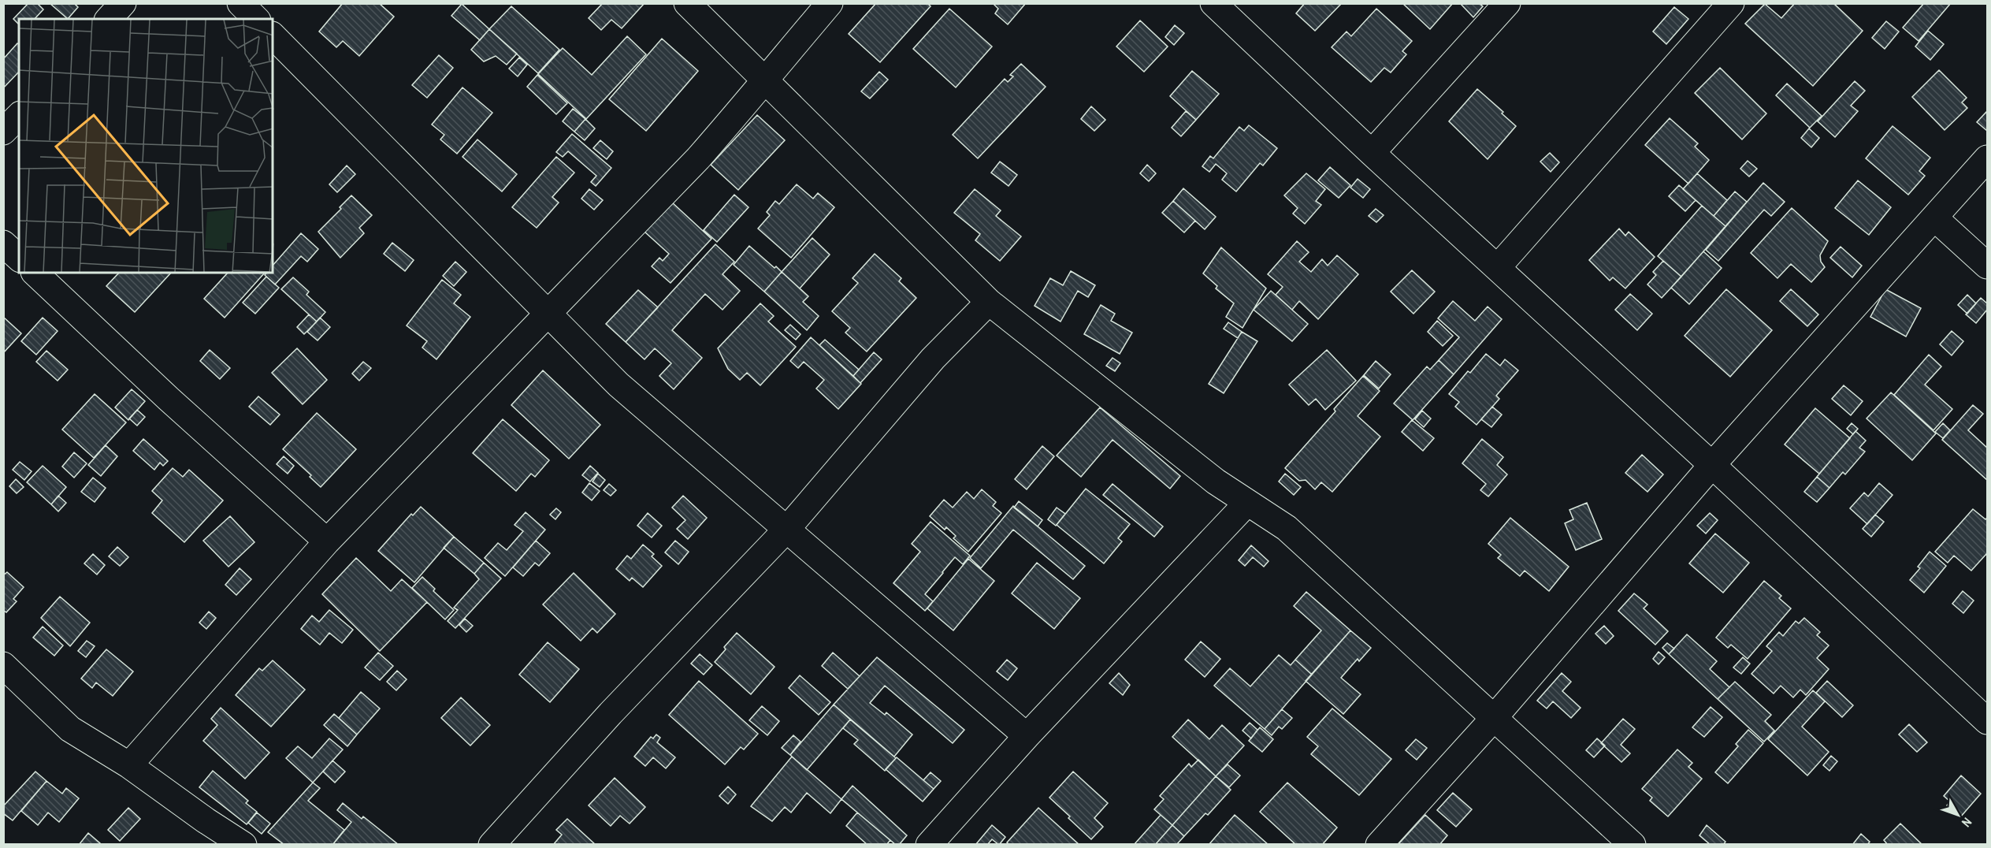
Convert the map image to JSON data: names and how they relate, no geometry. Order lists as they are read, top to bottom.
{
  "north": "bottom right"
}
